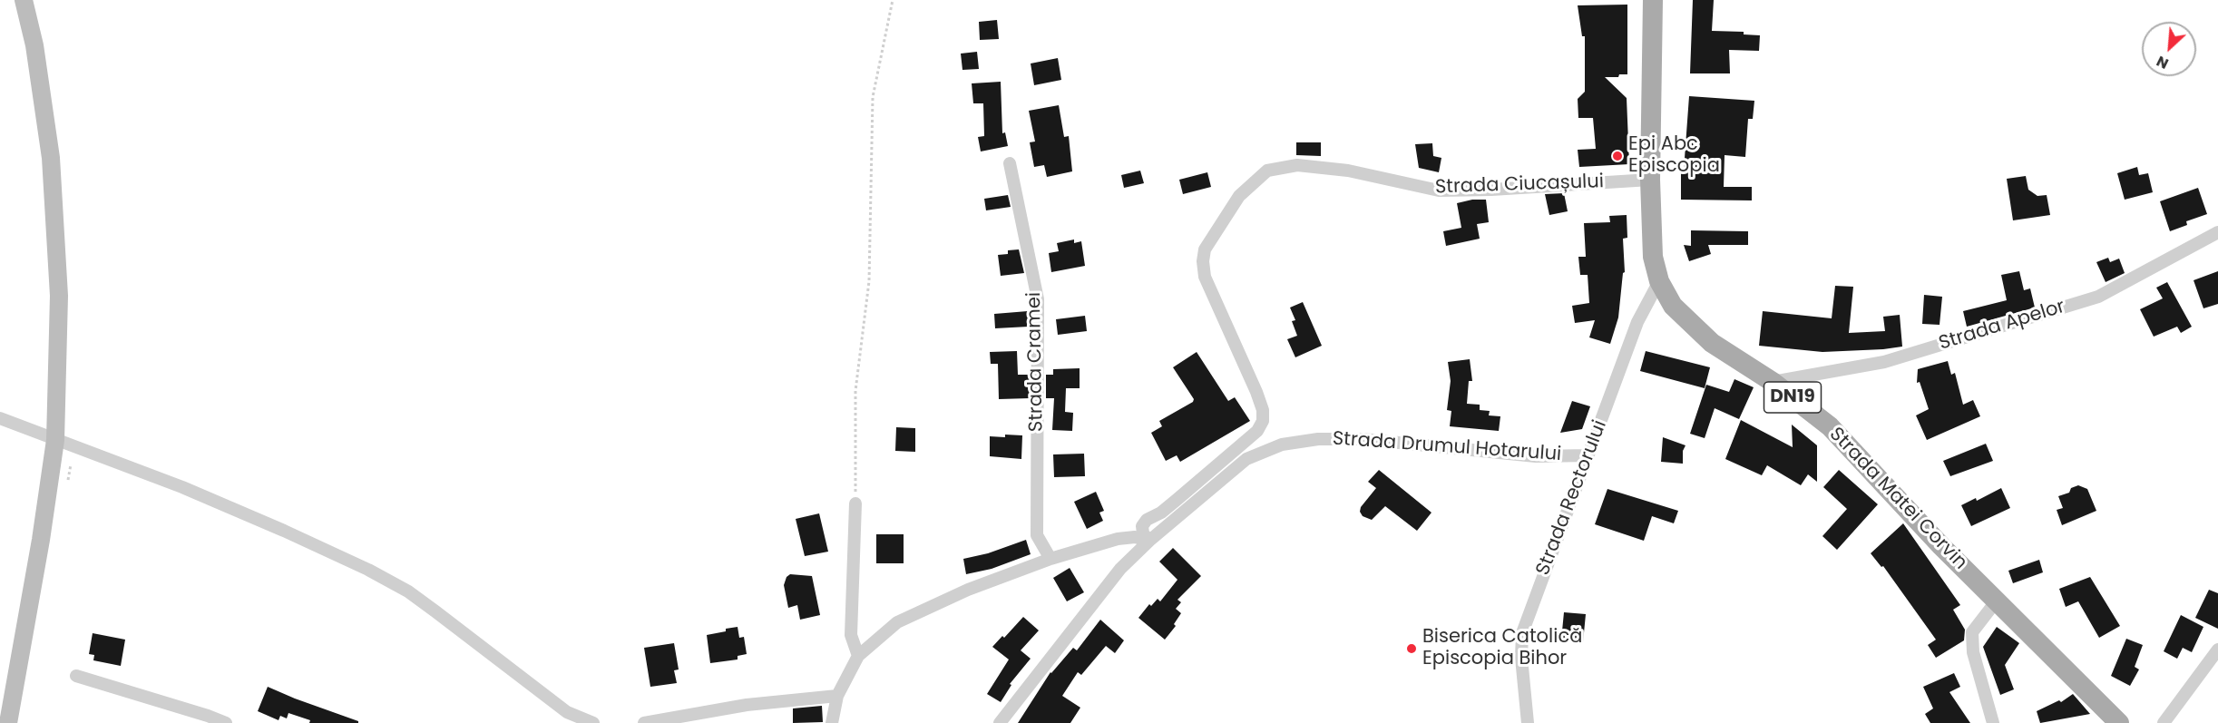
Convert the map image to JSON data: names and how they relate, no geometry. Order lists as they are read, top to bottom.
{
  "streets": {
    "main road": ["DN19", "Strada Matei Corvin"],
    "street": [
      "Strada Ciucașului",
      "Strada Apelor",
      "Strada Cramei",
      "Strada Drumul Hotarului",
      "Strada Rectorului"
    ]
  },
  "crossings": [
    ["Strada Ciucașului", "Strada Drumul Hotarului"],
    ["Strada Ciucașului", "Strada Matei Corvin"],
    ["Strada Apelor", "Strada Matei Corvin"],
    ["Strada Drumul Hotarului", "Strada Rectorului"],
    ["Strada Rectorului", "Strada Matei Corvin"]
  ],
  "places": ["Epi Abc Episcopia", "Biserica Catolică Episcopia Bihor"],
  "north": "bottom left"
}
